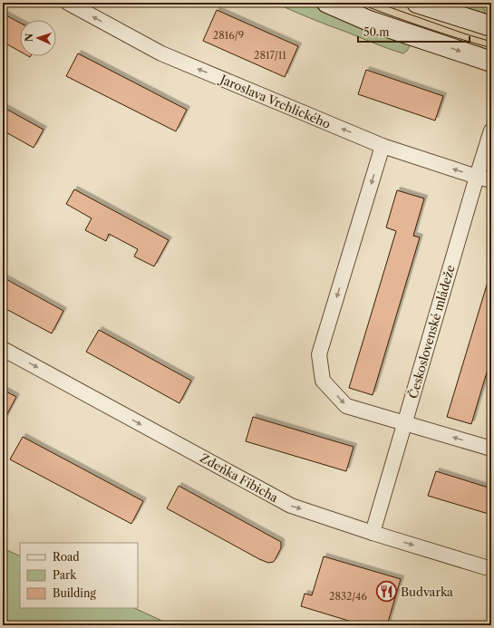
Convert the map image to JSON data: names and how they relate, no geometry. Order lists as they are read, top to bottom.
{
  "streets": {
    "street": ["Jaroslava Vrchlického", "Československé mládeže", "Zdeňka Fibicha"]
  },
  "crossings": [
    ["Jaroslava Vrchlického", "Československé mládeže"],
    ["Československé mládeže", "Zdeňka Fibicha"]
  ],
  "one_way": ["Zdeňka Fibicha"],
  "places": {
    "restaurant": ["Budvarka"]
  },
  "house_numbers": ["2816/9", "2817/11", "2832/46"],
  "legend": ["Road", "Park", "Building"],
  "scale_bar": "50 m",
  "north": "left"
}
